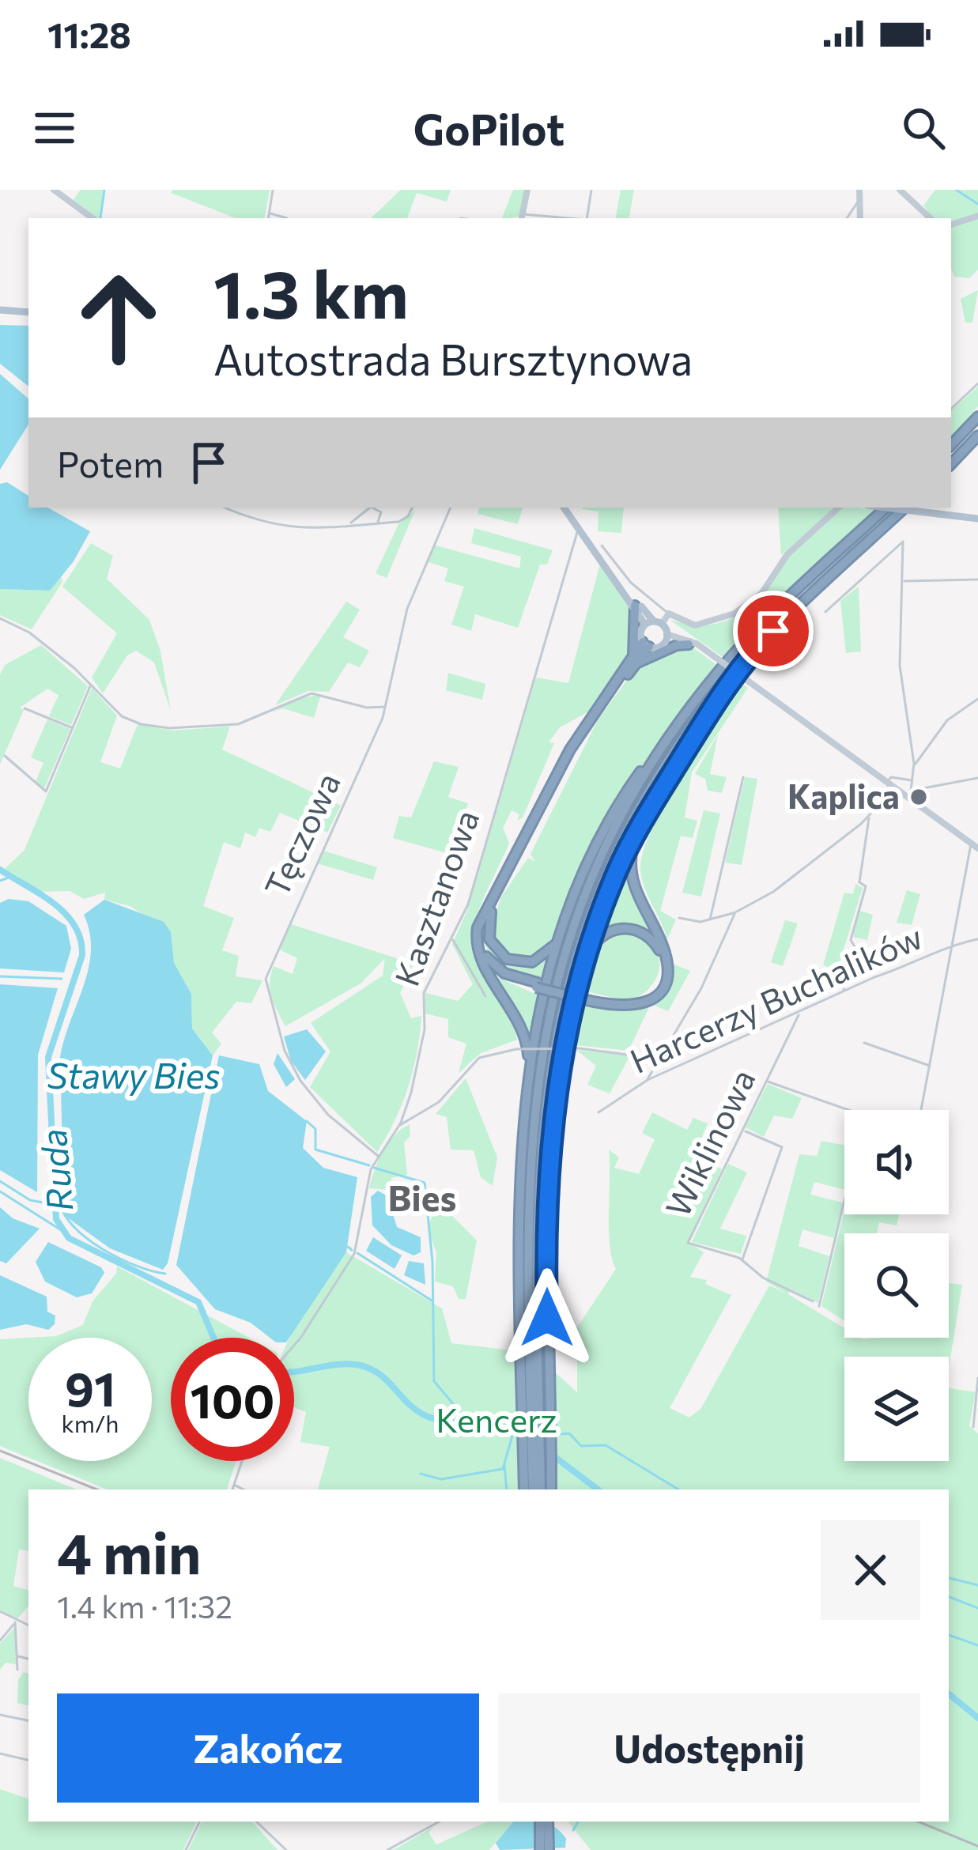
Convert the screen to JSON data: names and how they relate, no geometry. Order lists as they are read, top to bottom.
{
  "streets": {
    "street": [
      "Tęczowa",
      "Kasztanowa",
      "Harcerzy Buchalików",
      "Wiklinowa"
    ]
  },
  "crossings": [
    ["Tęczowa", "Kasztanowa"],
    ["Harcerzy Buchalików", "Wiklinowa"]
  ],
  "districts": ["Bies"],
  "water": ["Stawy Bies", "Ruda"],
  "parks": ["Kencerz"],
  "places": ["Kaplica"],
  "page": {
    "status": "11:28",
    "header": "GoPilot",
    "turn": ["1.3 km", "Autostrada Bursztynowa"],
    "then": "Potem",
    "speed": "91 km/h",
    "limit": "100",
    "heading": ["4 min", "1.4 km · 11:32"],
    "buttons": ["Zakończ", "Udostępnij"]
  }
}
